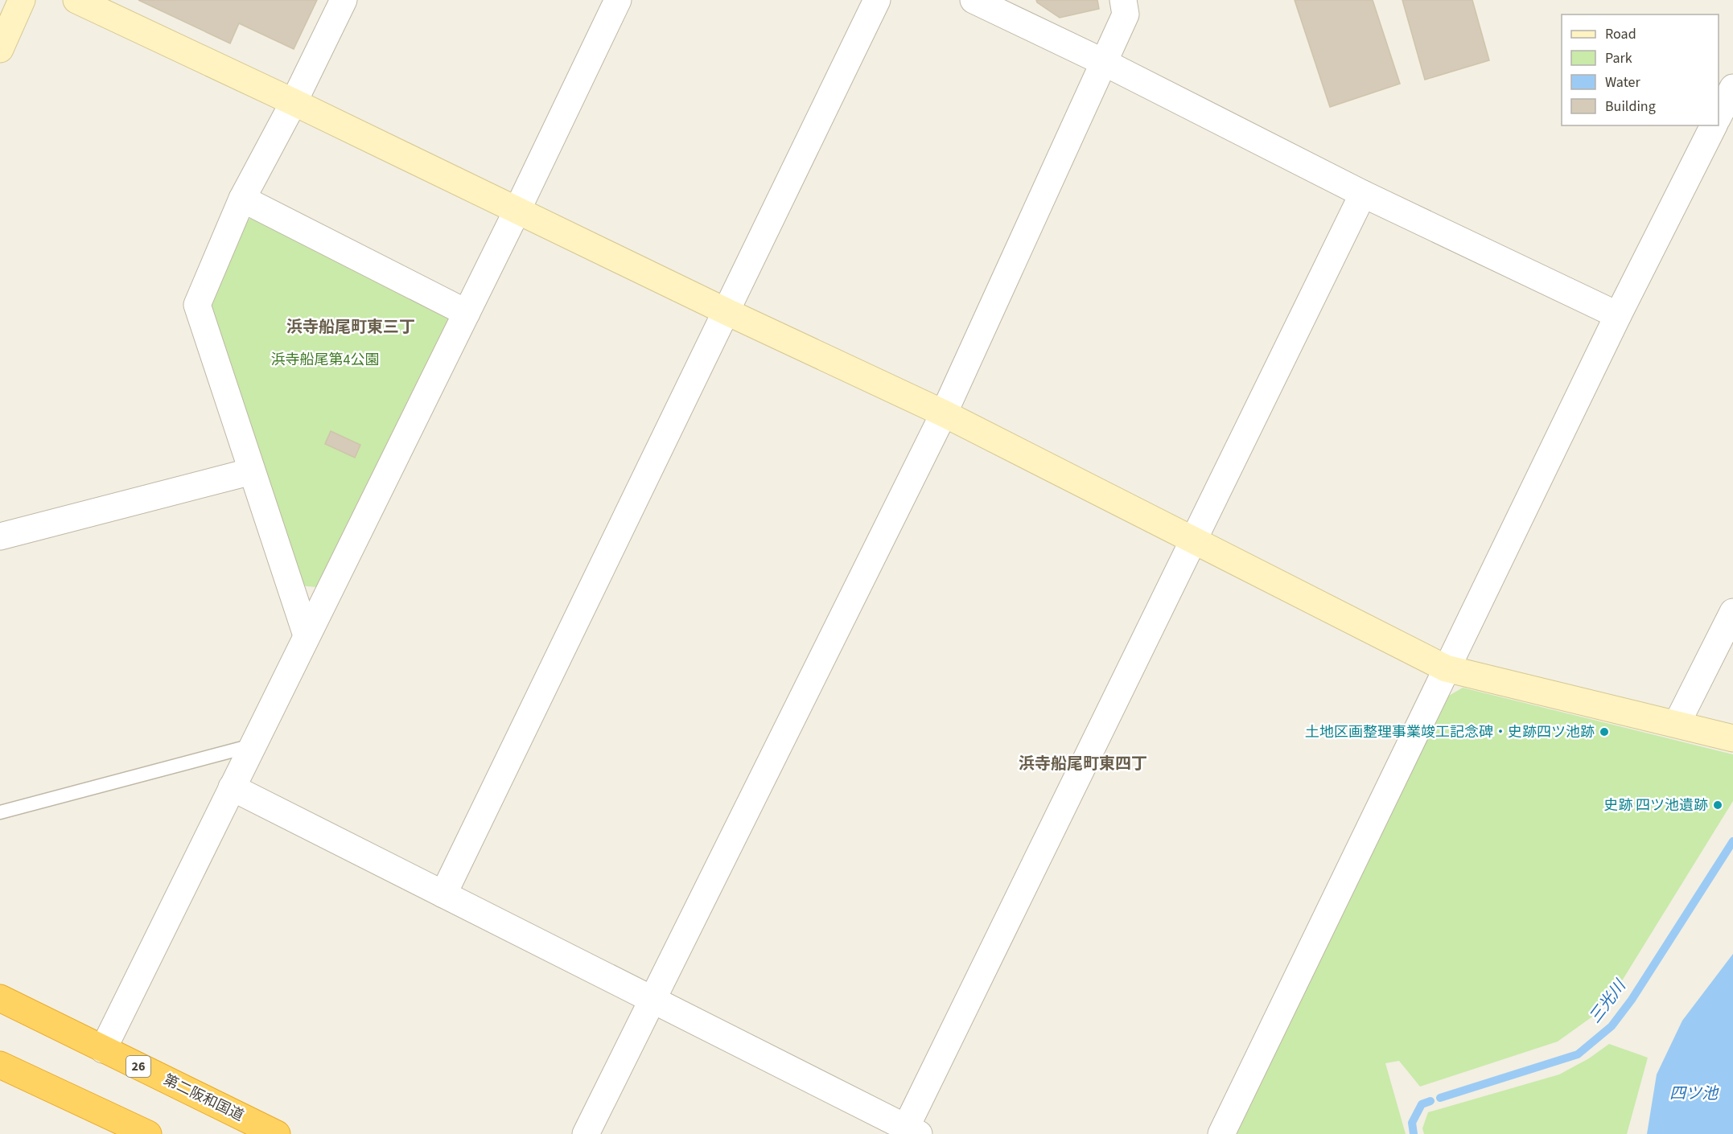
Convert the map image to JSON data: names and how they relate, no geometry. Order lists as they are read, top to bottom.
{
  "streets": {
    "highway": ["26", "第二阪和国道"]
  },
  "districts": ["浜寺船尾町東三丁", "浜寺船尾町東四丁"],
  "water": ["三光川", "四ツ池"],
  "parks": ["浜寺船尾第4公園"],
  "places": ["土地区画整理事業竣工記念碑・史跡四ツ池跡", "史跡 四ツ池遺跡"],
  "legend": [
    "Road",
    "Park",
    "Water",
    "Building"
  ]
}
